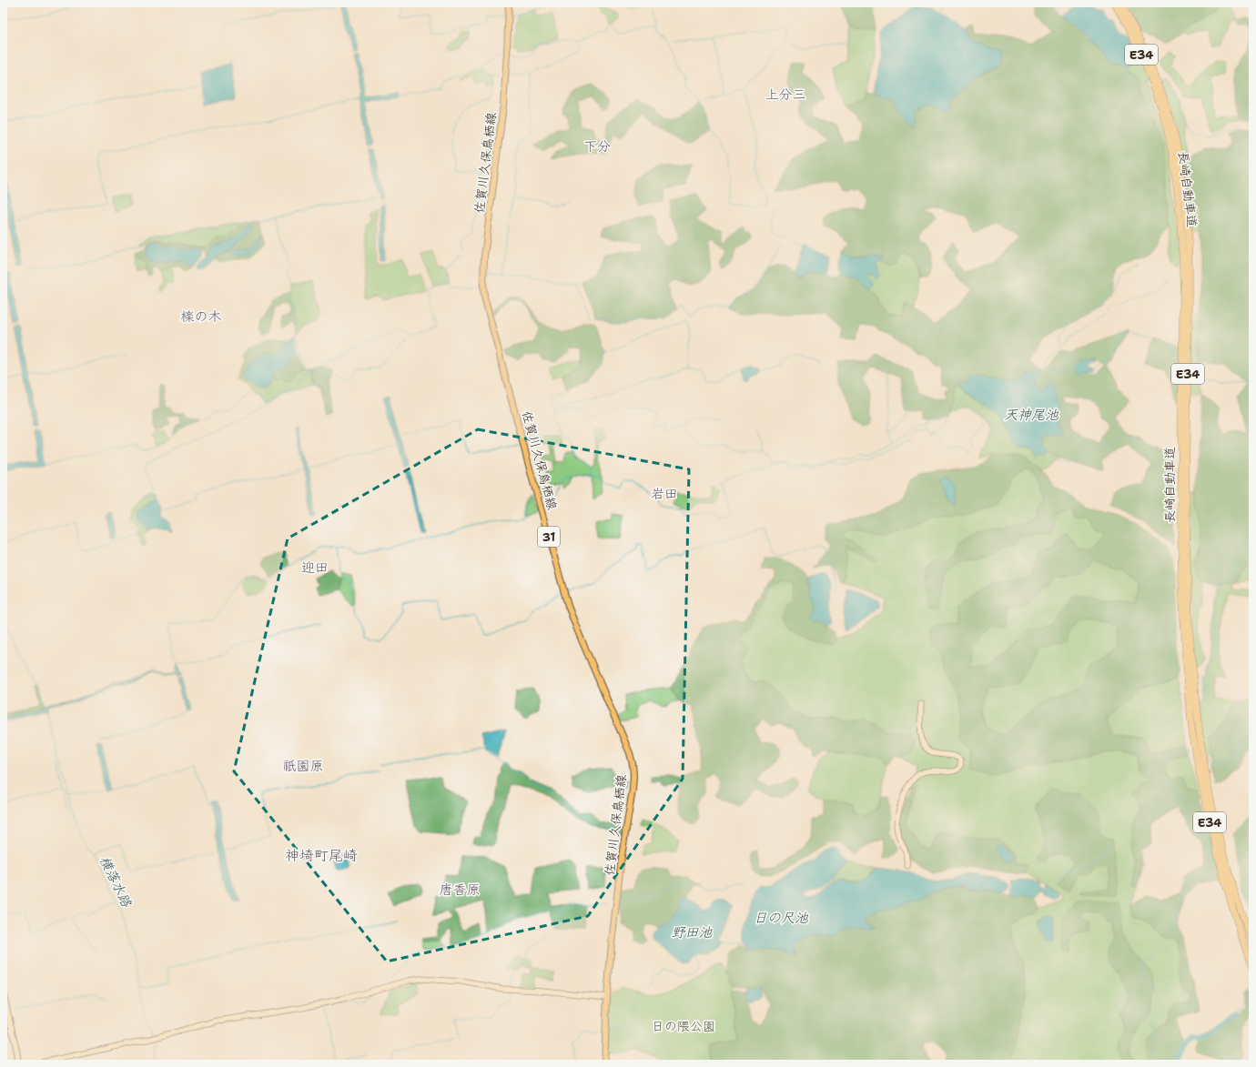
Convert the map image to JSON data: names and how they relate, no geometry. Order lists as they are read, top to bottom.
{
  "streets": {
    "highway": ["E34", "長崎自動車道"],
    "main road": ["佐賀川久保鳥栖線", "31"]
  },
  "districts": [
    "上分三",
    "下分",
    "檪の木",
    "岩田",
    "迎田",
    "祇園原",
    "神埼町尾崎",
    "唐香原"
  ],
  "water": [
    "天神尾池",
    "横落水路",
    "日の尺池",
    "野田池"
  ],
  "parks": ["日の隈公園"]
}
